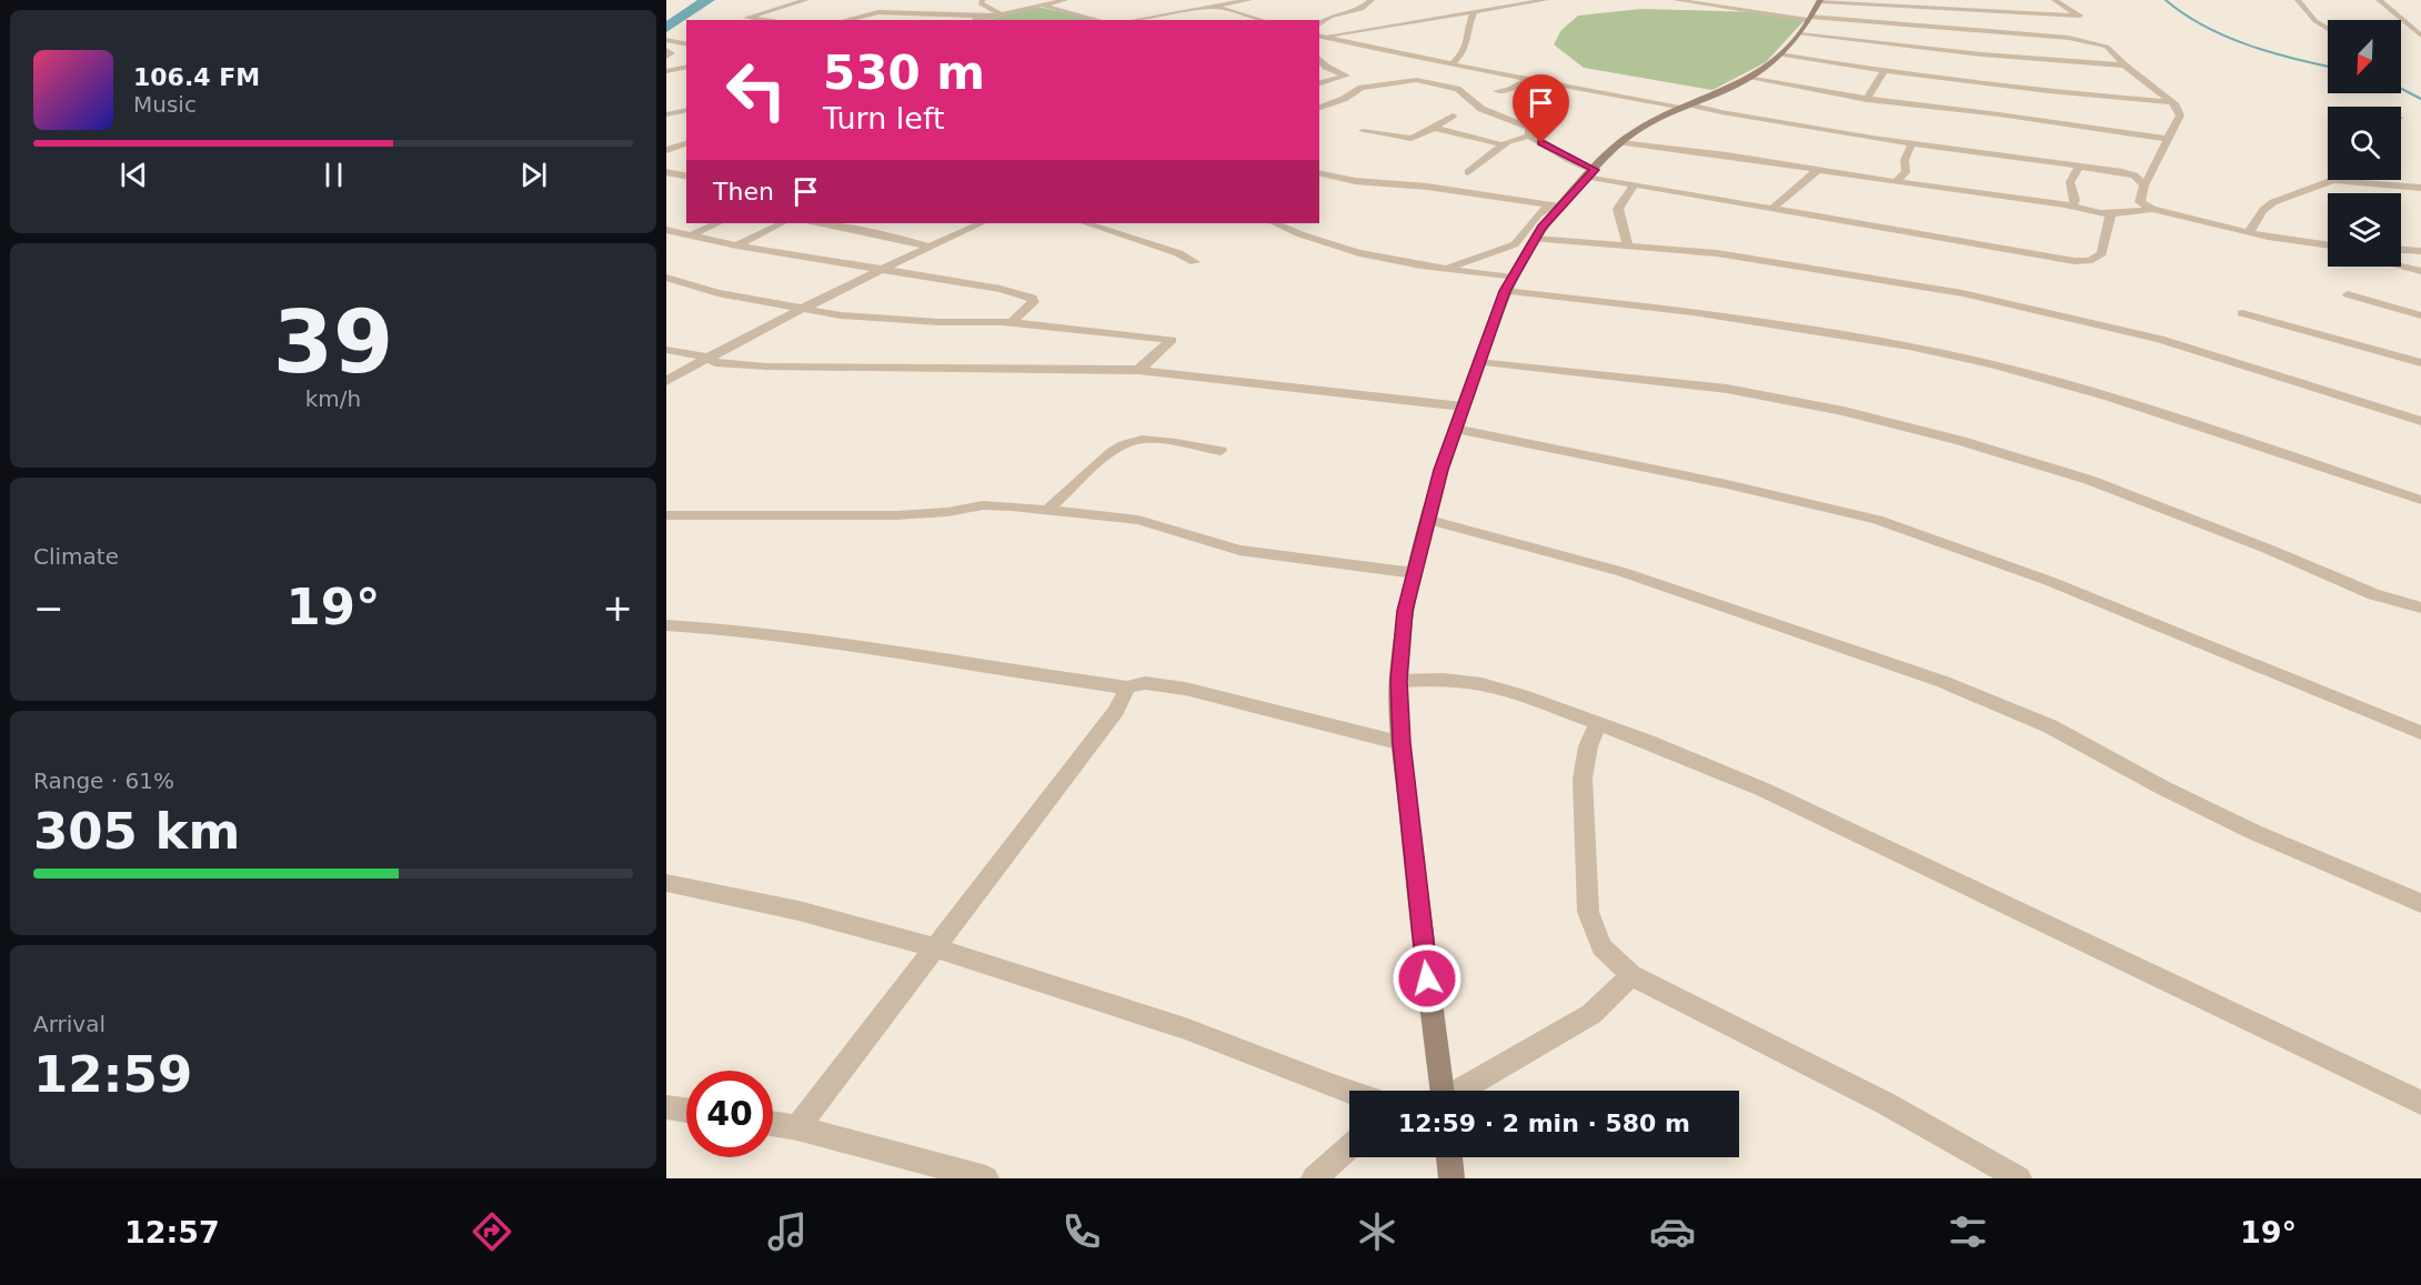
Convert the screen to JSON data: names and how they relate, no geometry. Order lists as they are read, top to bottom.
{
  "north": "bottom left",
  "page": {
    "turn": ["530 m", "Turn left"],
    "song": ["106.4 FM", "Music"],
    "then": "Then",
    "tile": [
      ["39", "km/h"],
      "Climate",
      ["Range · 61%", "305 km"],
      ["Arrival", "12:59"]
    ],
    "heat": ["−", "19°", "+"],
    "limit": "40",
    "trip": "12:59 · 2 min · 580 m",
    "tabs": ["12:57", "19°"]
  }
}
